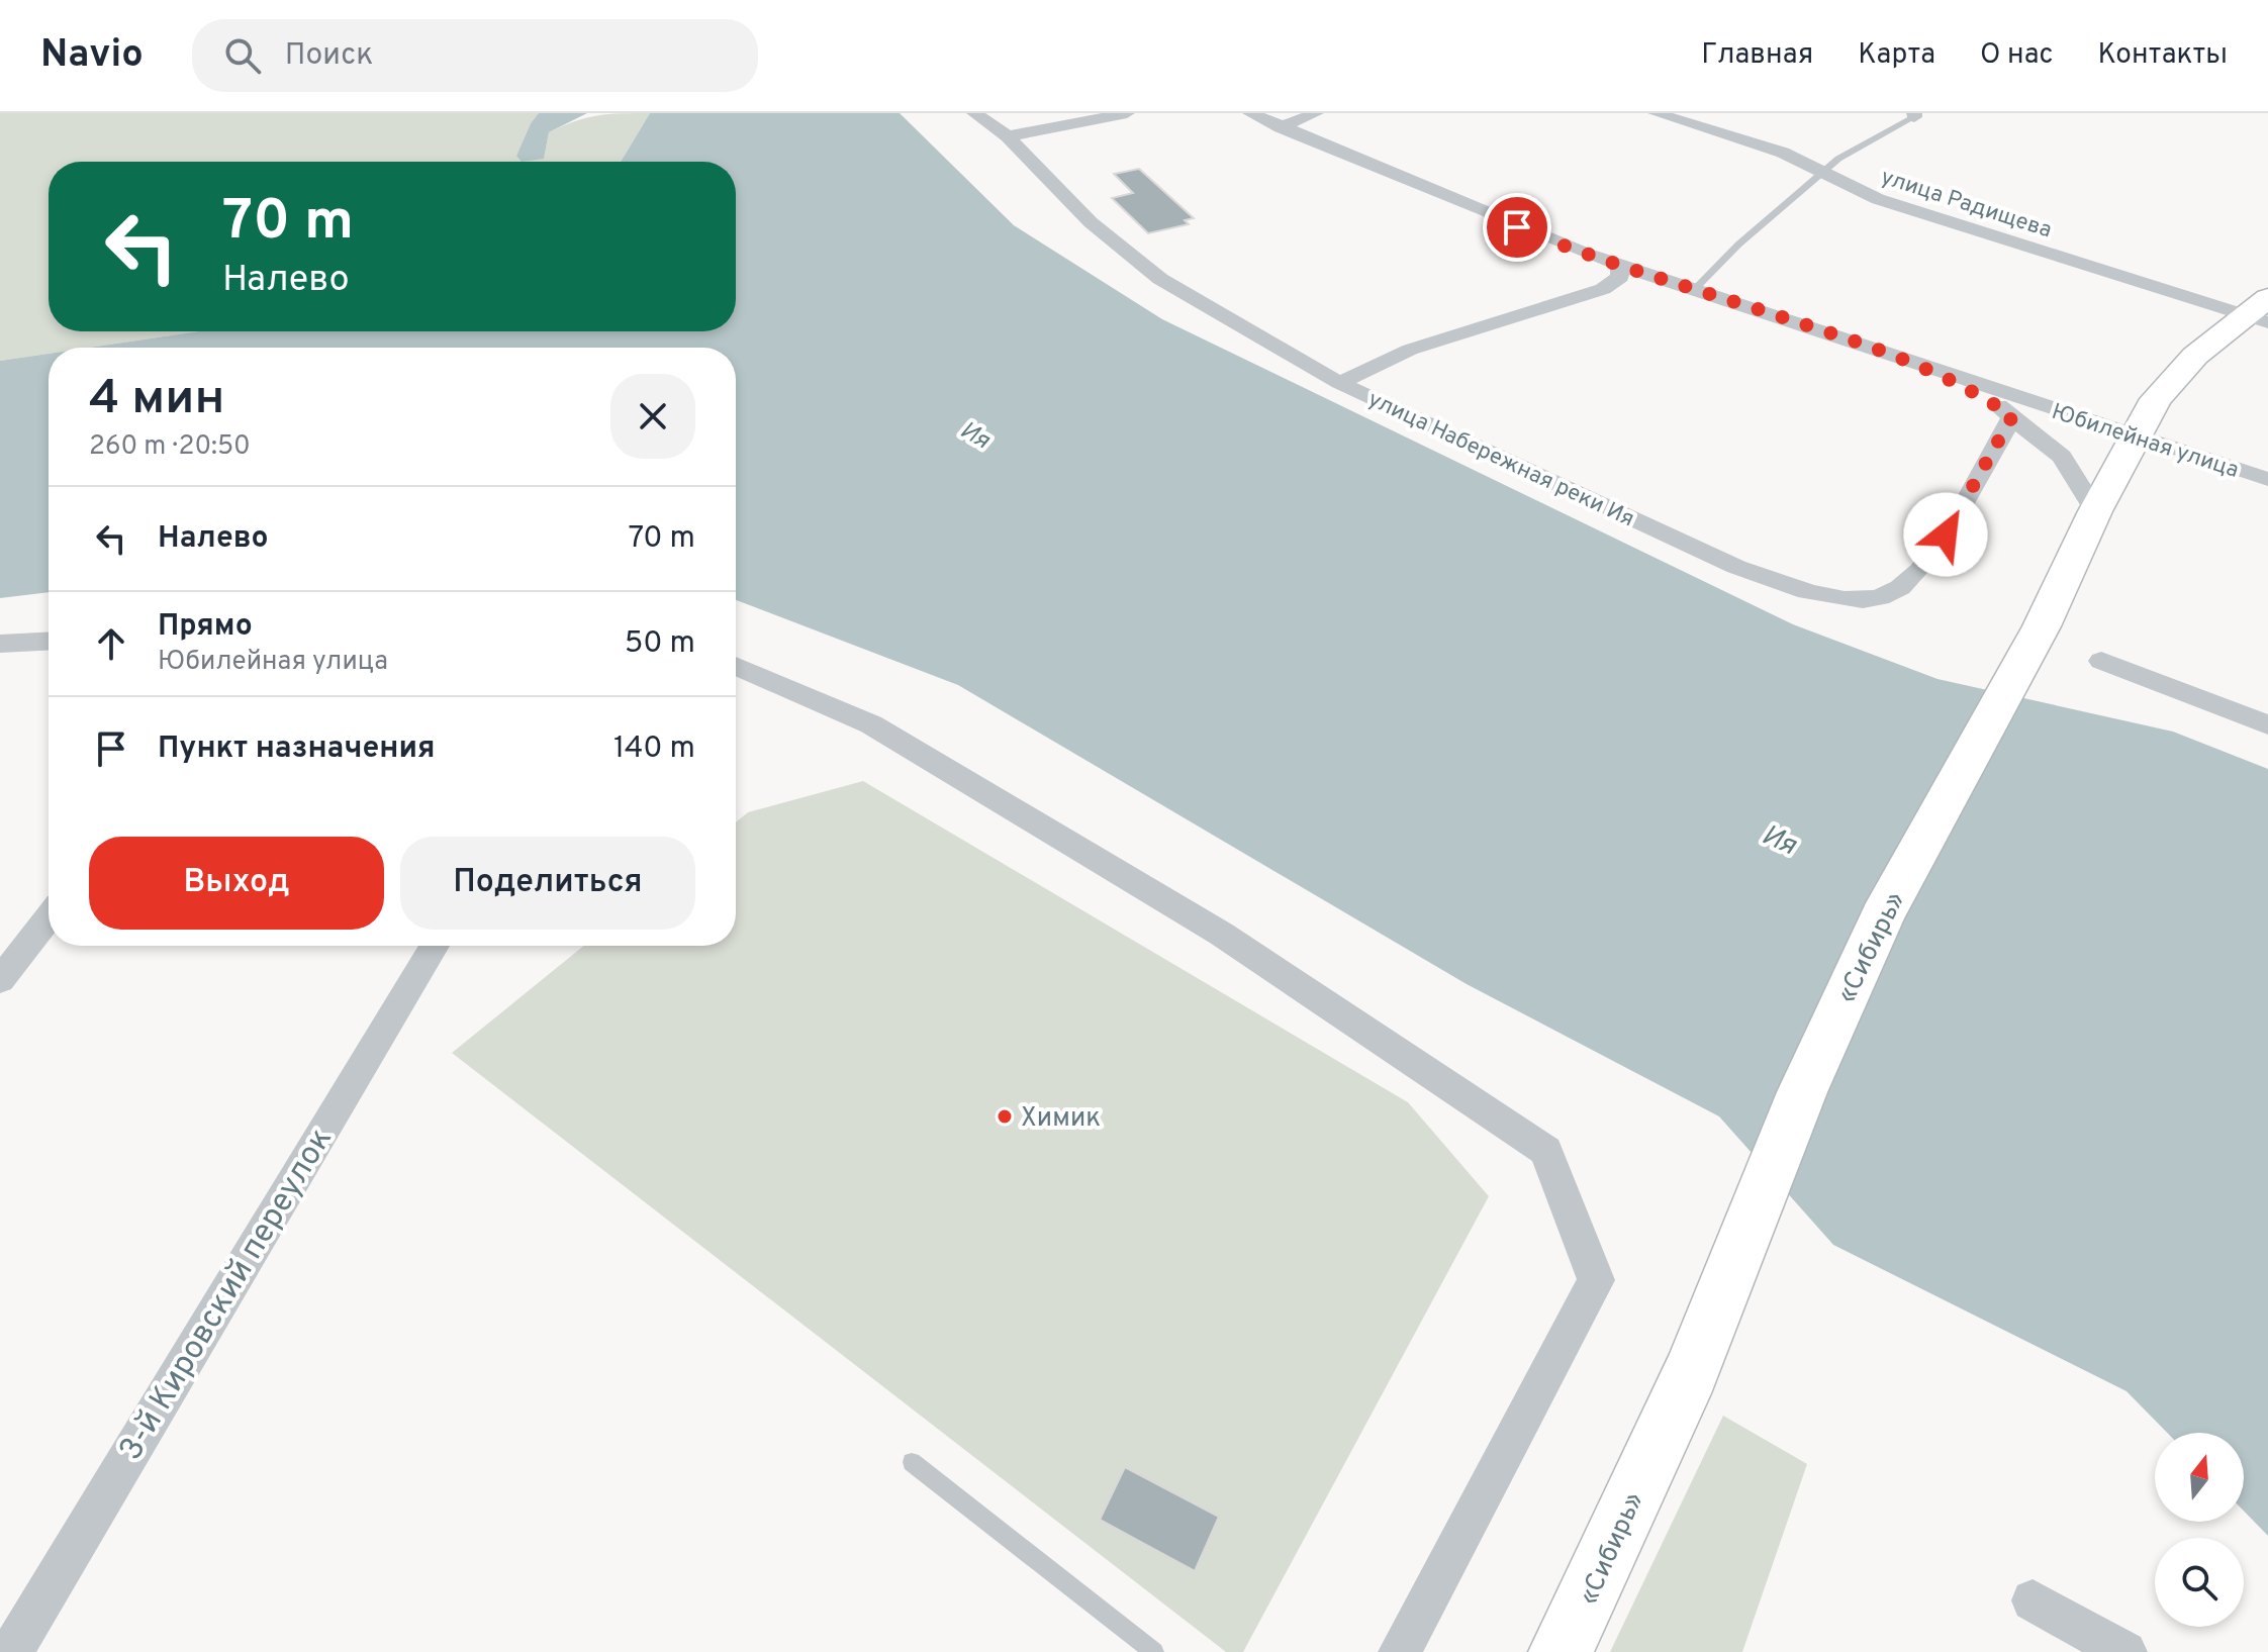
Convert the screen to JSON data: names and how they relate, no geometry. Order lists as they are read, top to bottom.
{
  "streets": {
    "highway": ["«Сибирь»"],
    "street": [
      "улица Радищева",
      "Юбилейная улица",
      "улица Набережная реки Ия",
      "3-й Кировский переулок"
    ]
  },
  "crossings": [
    ["улица Радищева", "«Сибирь»"],
    ["Юбилейная улица", "«Сибирь»"]
  ],
  "water": ["Ия"],
  "places": ["Химик"],
  "north": "top",
  "page": {
    "header": "Navio",
    "search": "Поиск",
    "nav": [
      "Главная",
      "Карта",
      "О нас",
      "Контакты"
    ],
    "turn": ["70 m", "Налево"],
    "heading": ["4 мин", "260 m · 20:50"],
    "list": [
      {
        "name": "Налево",
        "value": "70 m"
      },
      {
        "name": "Прямо",
        "note": "Юбилейная улица",
        "value": "50 m"
      },
      {
        "name": "Пункт назначения",
        "value": "140 m"
      }
    ],
    "buttons": ["Выход", "Поделиться"]
  }
}
